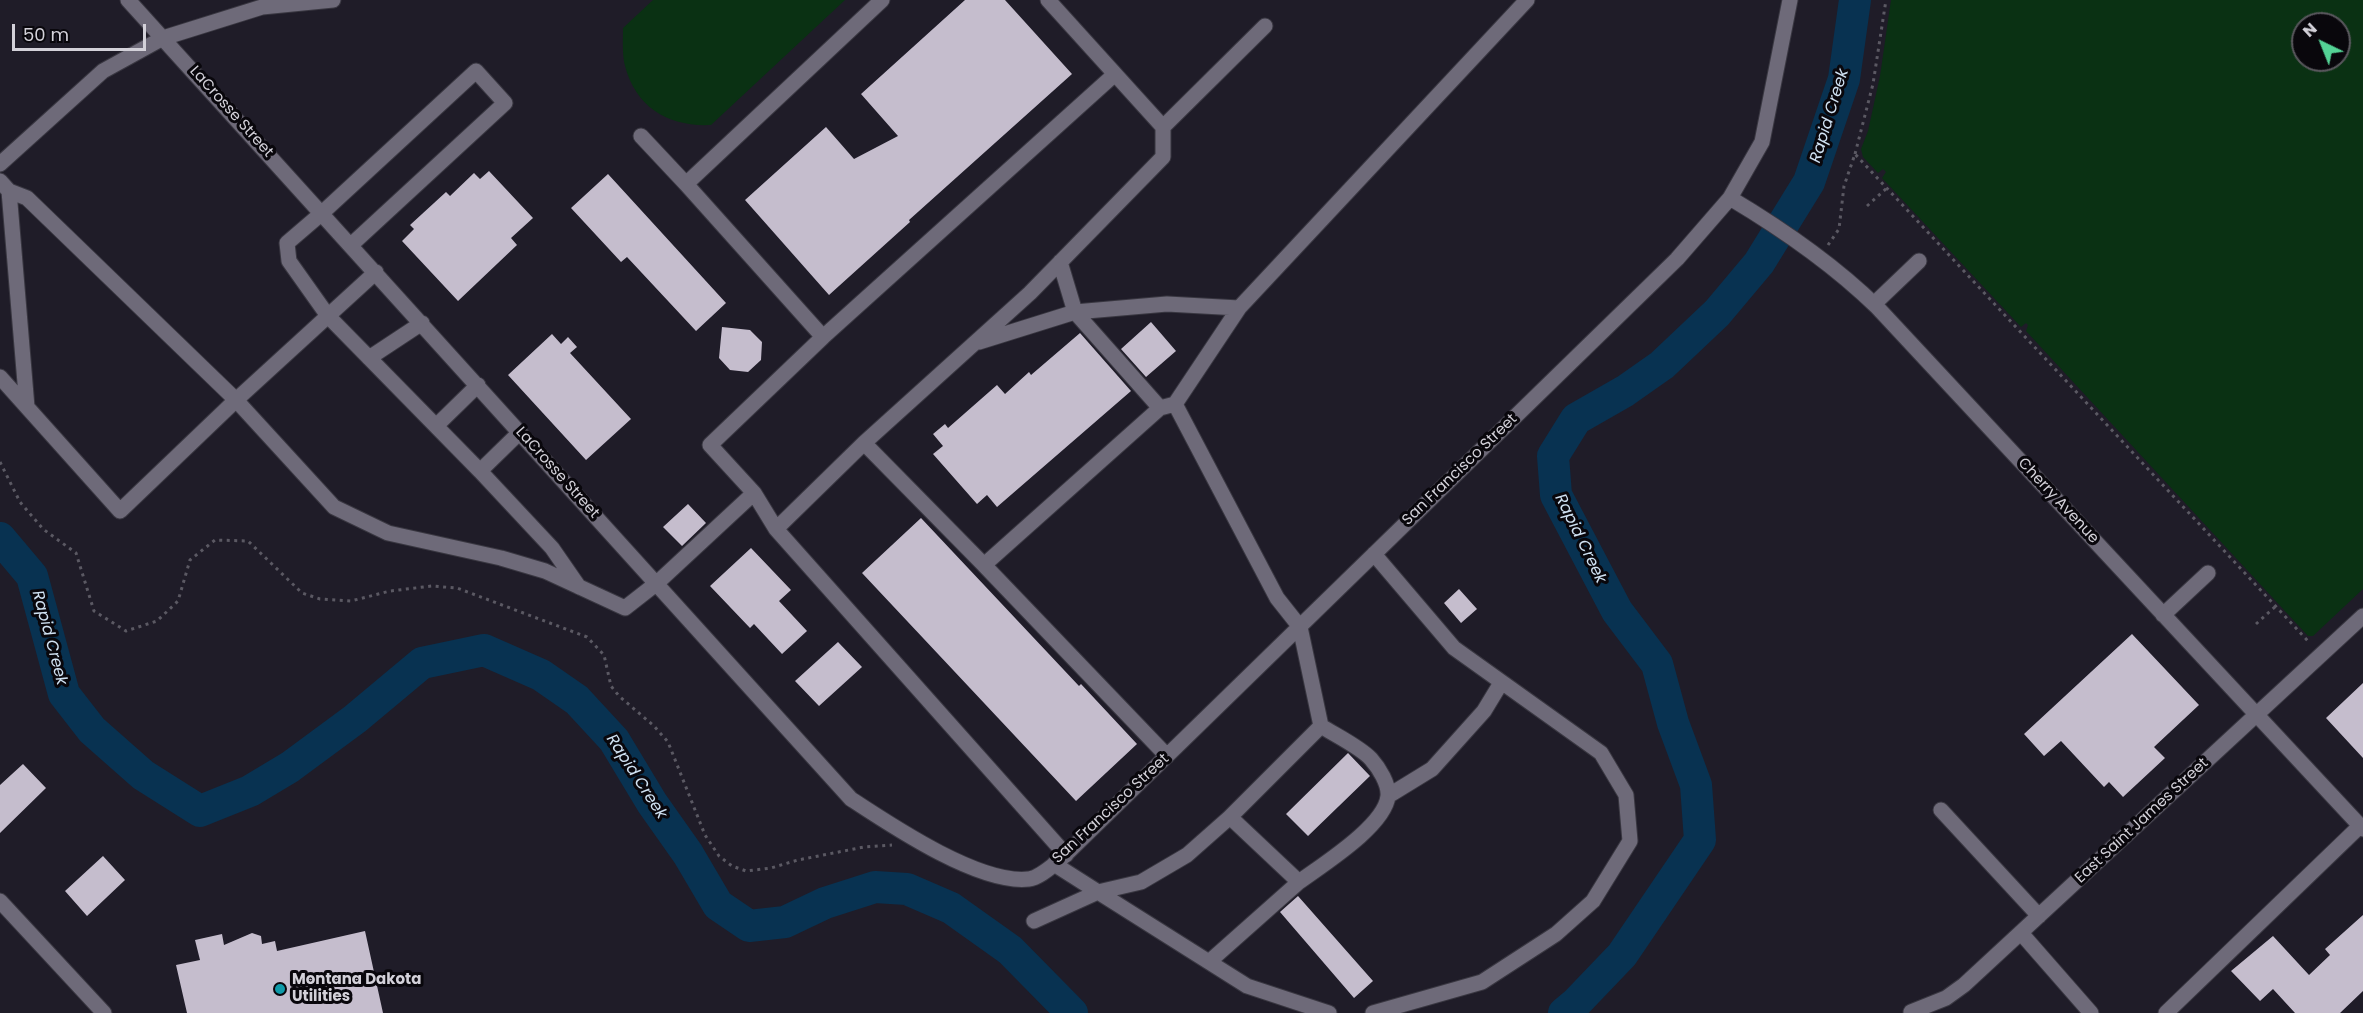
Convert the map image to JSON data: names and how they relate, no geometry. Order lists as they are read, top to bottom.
{
  "streets": {
    "street": [
      "LaCrosse Street",
      "San Francisco Street",
      "Cherry Avenue",
      "East Saint James Street"
    ]
  },
  "crossings": [
    ["LaCrosse Street", "San Francisco Street"],
    ["San Francisco Street", "Cherry Avenue"],
    ["Cherry Avenue", "East Saint James Street"]
  ],
  "water": ["Rapid Creek"],
  "places": ["Montana Dakota Utilities"],
  "scale_bar": "50 m",
  "north": "top left"
}
